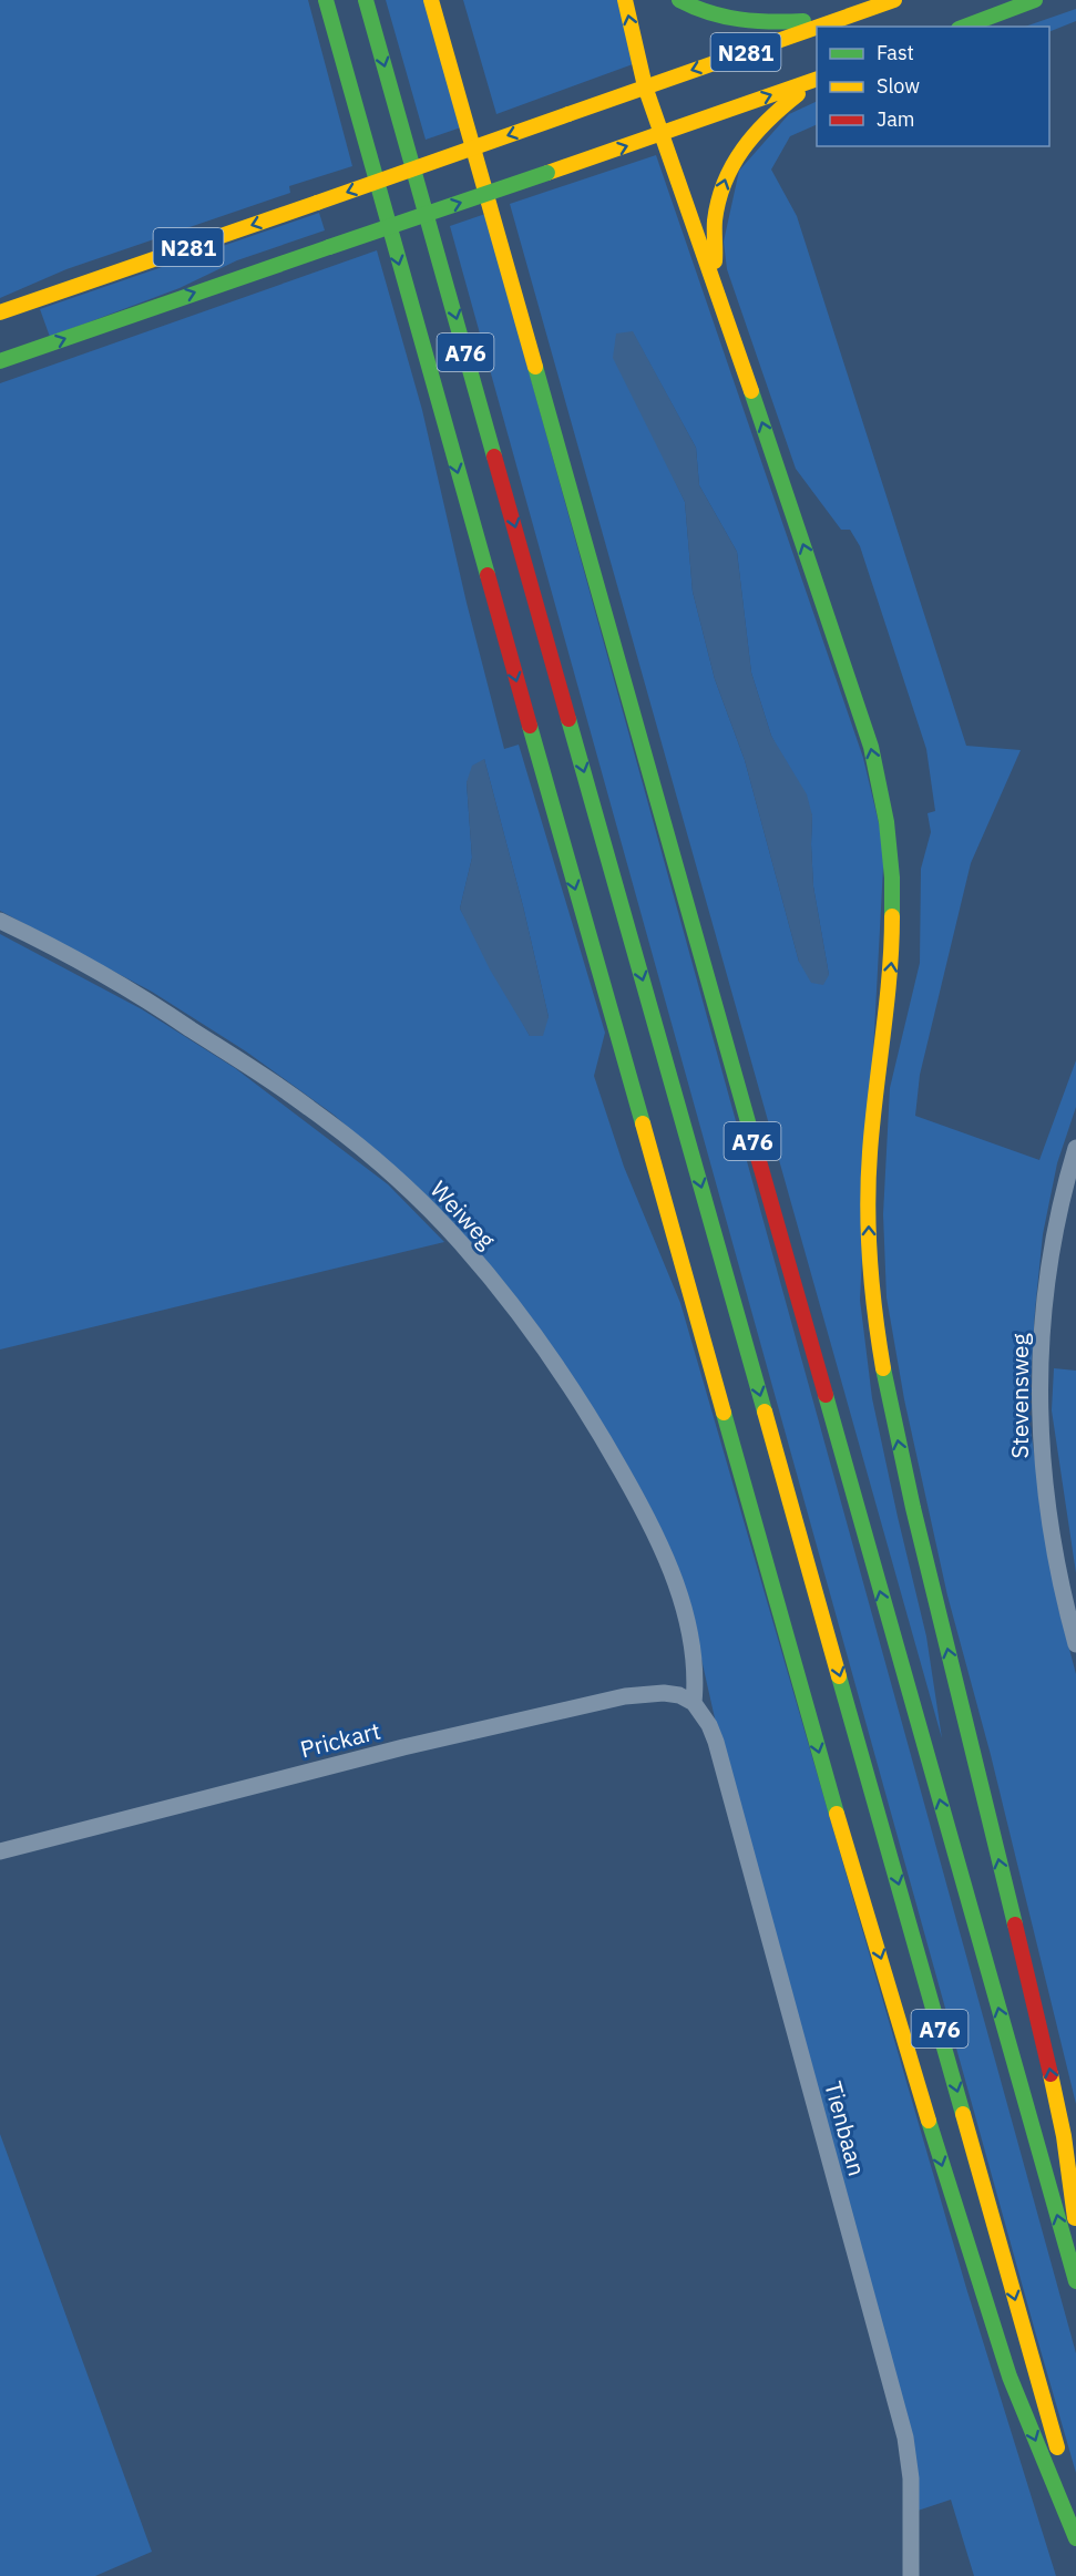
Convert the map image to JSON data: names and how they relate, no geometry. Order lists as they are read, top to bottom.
{
  "streets": {
    "highway": ["N281", "A76"],
    "street": [
      "Weiweg",
      "Stevensweg",
      "Prickart",
      "Tienbaan"
    ]
  },
  "crossings": [
    ["Weiweg", "Prickart"],
    ["Weiweg", "Tienbaan"],
    ["Prickart", "Tienbaan"]
  ],
  "legend": ["Fast", "Slow", "Jam"]
}
